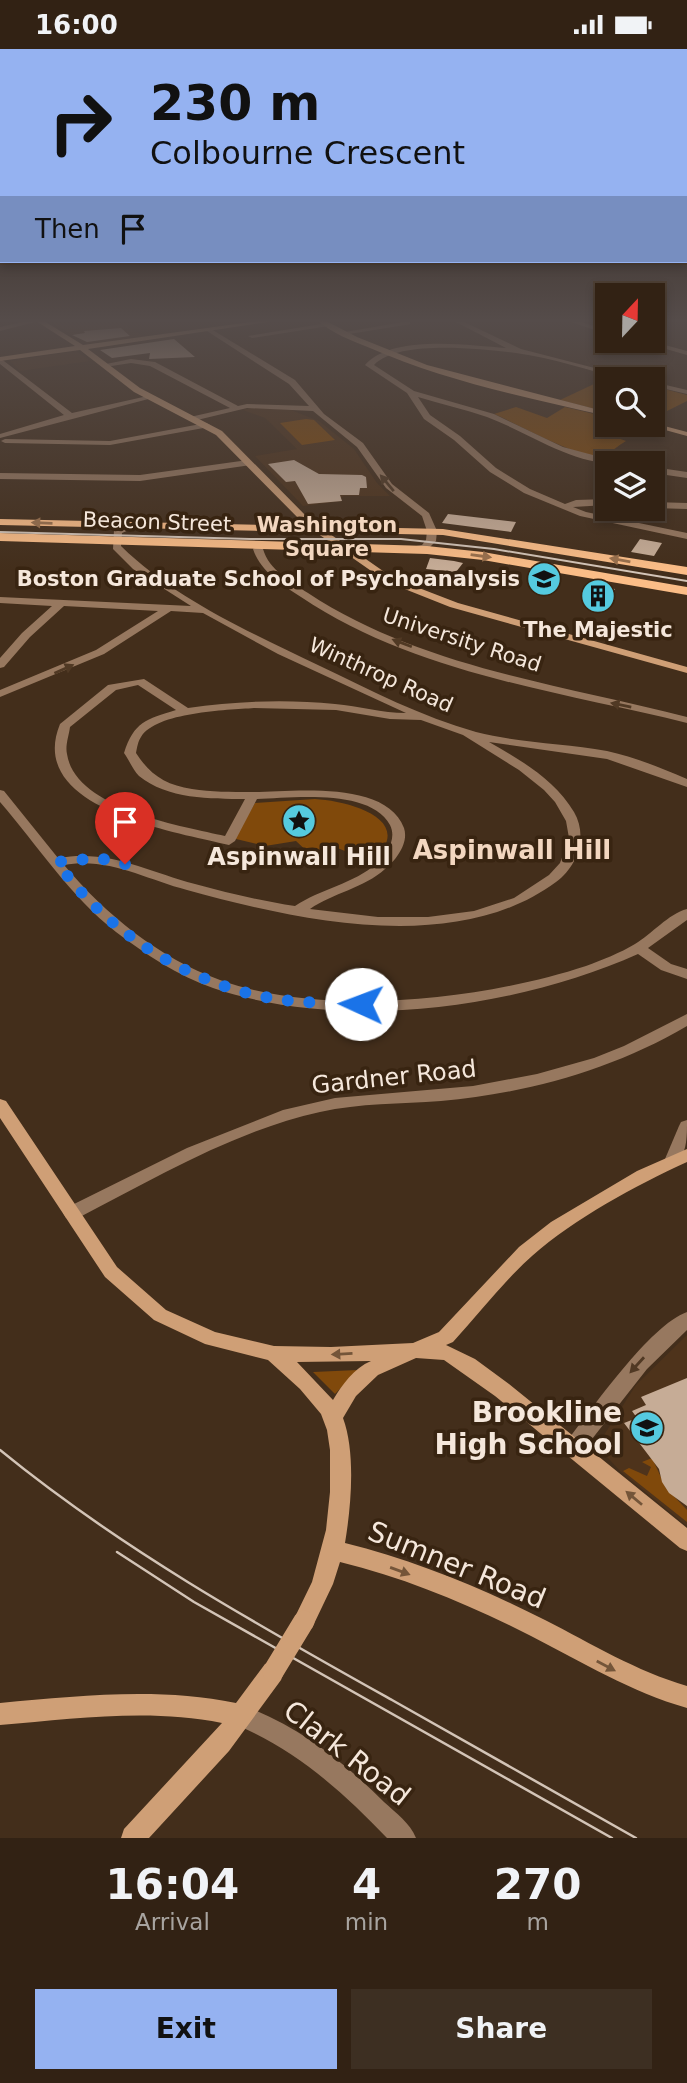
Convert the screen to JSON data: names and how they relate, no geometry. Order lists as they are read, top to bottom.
{
  "streets": {
    "main road": ["Beacon Street"],
    "street": [
      "University Road",
      "Winthrop Road",
      "Gardner Road",
      "Sumner Road",
      "Clark Road"
    ]
  },
  "crossings": [
    ["Beacon Street", "University Road"],
    ["Beacon Street", "Winthrop Road"],
    ["Sumner Road", "Clark Road"]
  ],
  "one_way": ["Sumner Road"],
  "districts": ["Washington Square", "Aspinwall Hill"],
  "places": {
    "school or university": ["Boston Graduate School of Psychoanalysis", "Brookline High School"],
    "building": ["The Majestic"],
    "place": ["Aspinwall Hill"]
  },
  "north": "top",
  "page": {
    "status": "16:00",
    "turn": ["230 m", "Colbourne Crescent"],
    "then": "Then",
    "eta": [
      "16:04",
      "Arrival",
      "4",
      "min",
      "270",
      "m"
    ],
    "buttons": ["Exit", "Share"]
  }
}
